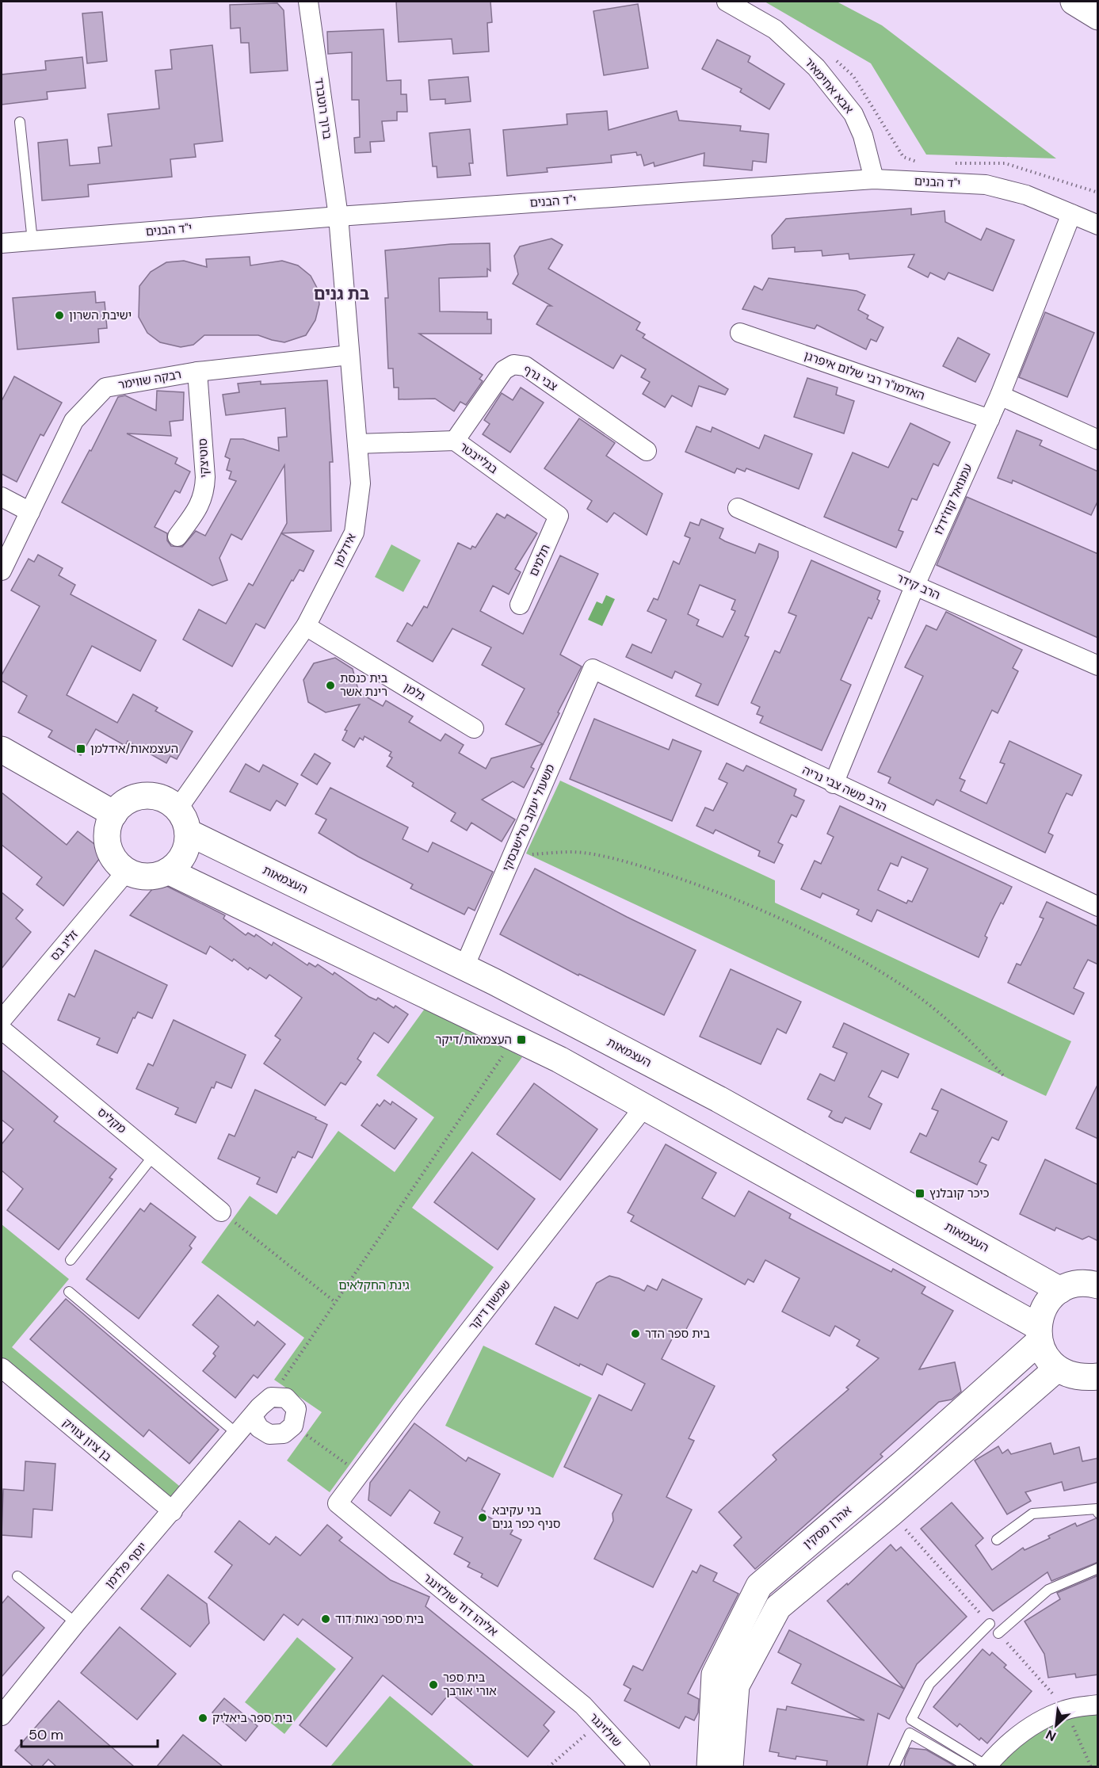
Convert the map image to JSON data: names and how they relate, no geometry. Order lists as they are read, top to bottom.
{
  "streets": {
    "main road": ["העצמאות", "אהרן מסקין"],
    "street": [
      "אבא אחימאיר",
      "ברוך רוטברד",
      "י\"ד הבנים",
      "האדמו\"ר רבי שלום איפרגן",
      "צבי גרף",
      "רבקה שווימר",
      "סוטיצקי",
      "בגלייבטר",
      "עמנואל קוז'ידלו",
      "אידלמן",
      "תלמים",
      "הרב קידר",
      "גלמן",
      "הרב משה צבי נריה",
      "משעול יעקב טלישבסקי",
      "זליג בס",
      "מקליס",
      "שמשון דיקר",
      "בן ציון צוויק",
      "יוסף פלדמן",
      "אליהו דוד שולזינגר",
      "שולזינגר"
    ]
  },
  "crossings": [
    ["אבא אחימאיר", "י\"ד הבנים"],
    ["ברוך רוטברד", "י\"ד הבנים"],
    ["ברוך רוטברד", "אידלמן"],
    ["י\"ד הבנים", "עמנואל קוז'ידלו"],
    ["י\"ד הבנים", "אידלמן"],
    ["האדמו\"ר רבי שלום איפרגן", "עמנואל קוז'ידלו"],
    ["צבי גרף", "בגלייבטר"],
    ["רבקה שווימר", "סוטיצקי"],
    ["רבקה שווימר", "אידלמן"],
    ["בגלייבטר", "אידלמן"],
    ["בגלייבטר", "תלמים"],
    ["עמנואל קוז'ידלו", "הרב קידר"],
    ["עמנואל קוז'ידלו", "הרב משה צבי נריה"],
    ["אידלמן", "גלמן"],
    ["אידלמן", "העצמאות"],
    ["אידלמן", "זליג בס"],
    ["הרב משה צבי נריה", "משעול יעקב טלישבסקי"],
    ["משעול יעקב טלישבסקי", "העצמאות"],
    ["העצמאות", "זליג בס"],
    ["שמשון דיקר", "אליהו דוד שולזינגר"],
    ["בן ציון צוויק", "יוסף פלדמן"],
    ["אליהו דוד שולזינגר", "שולזינגר"]
  ],
  "districts": ["בת גנים"],
  "parks": ["גינת החקלאים"],
  "places": {
    "other": [
      "ישיבת השרון",
      "בית כנסת רינת אשר",
      "בית ספר הדר",
      "בני עקיבא סניף כפר גנים",
      "בית ספר נאות דוד",
      "בית ספר אורי אורבך",
      "בית ספר ביאליק"
    ],
    "transit": ["העצמאות/אידלמן", "העצמאות/דיקר", "כיכר קובלנץ"]
  },
  "scale_bar": "50 m",
  "north": "bottom left"
}
